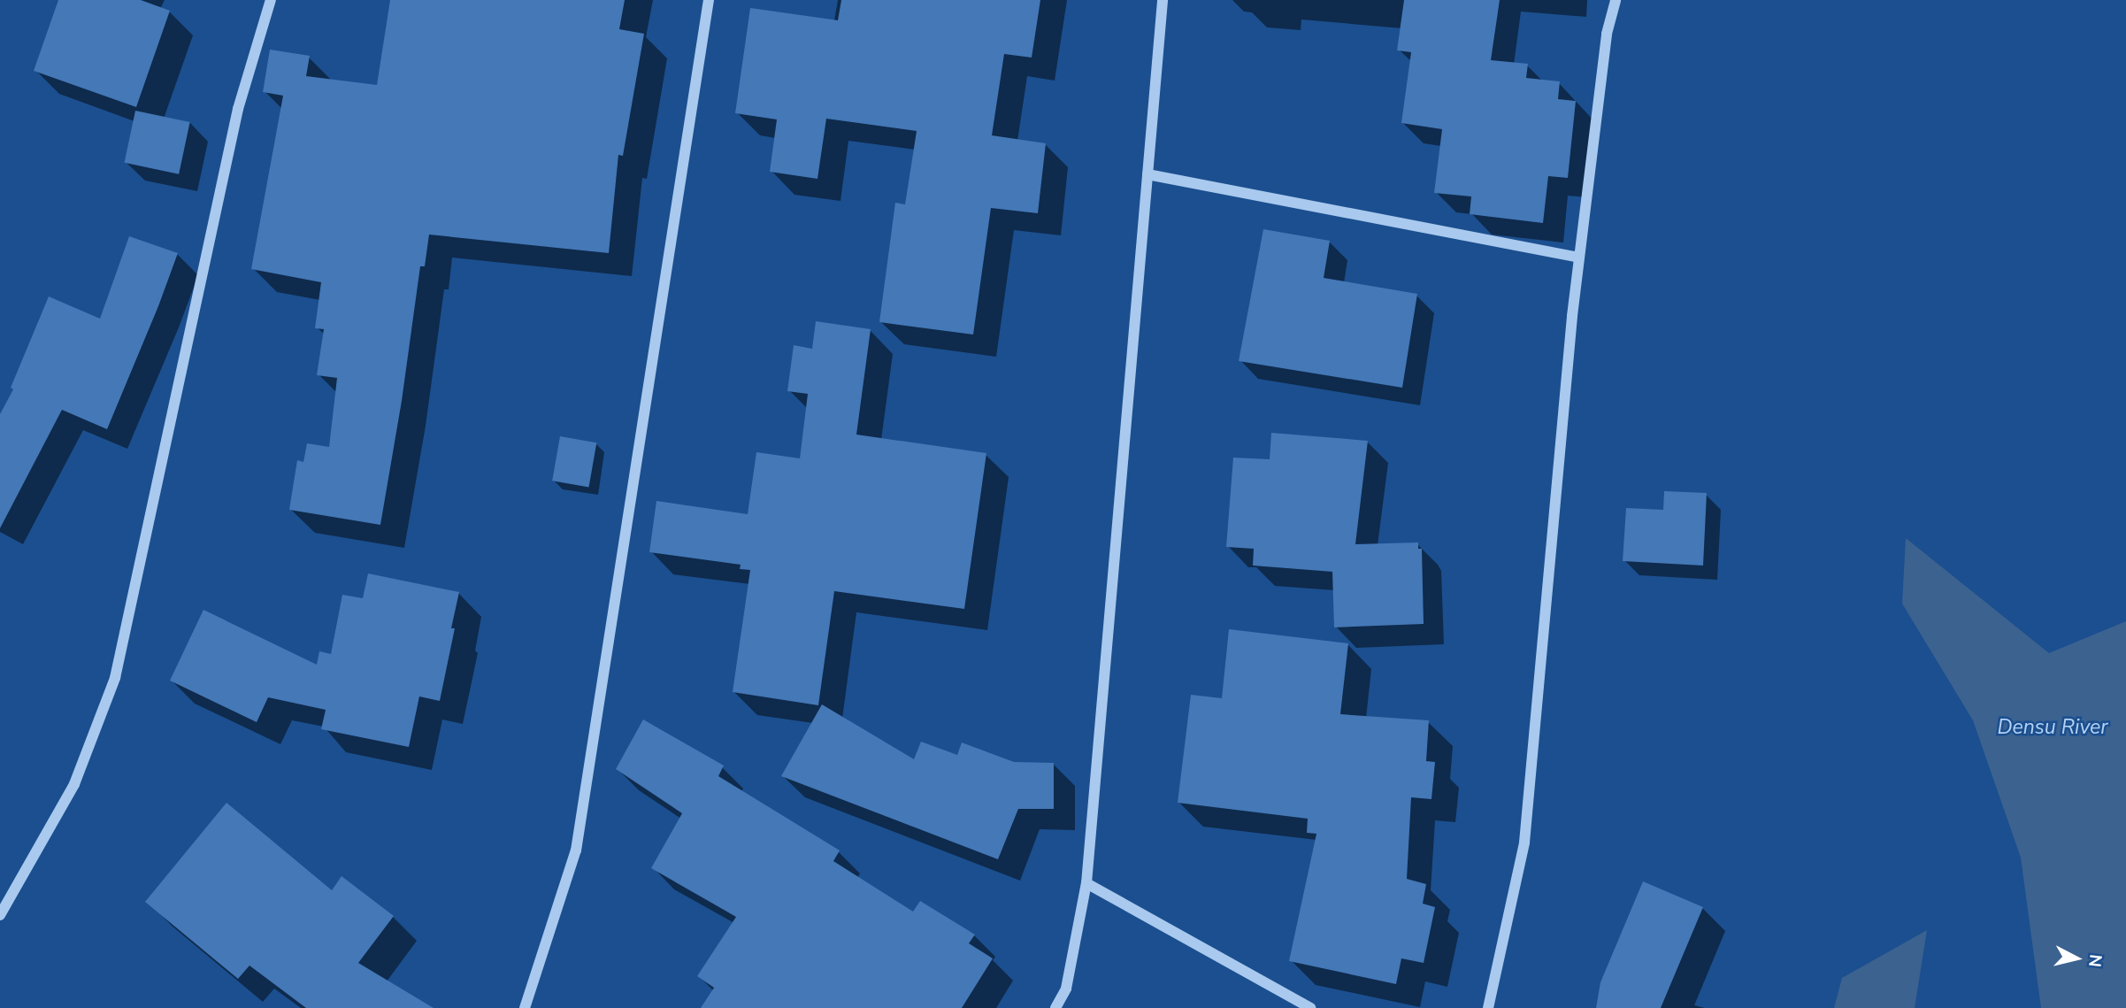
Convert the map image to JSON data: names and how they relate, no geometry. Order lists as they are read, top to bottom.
{
  "water": ["Densu River"],
  "north": "right"
}
